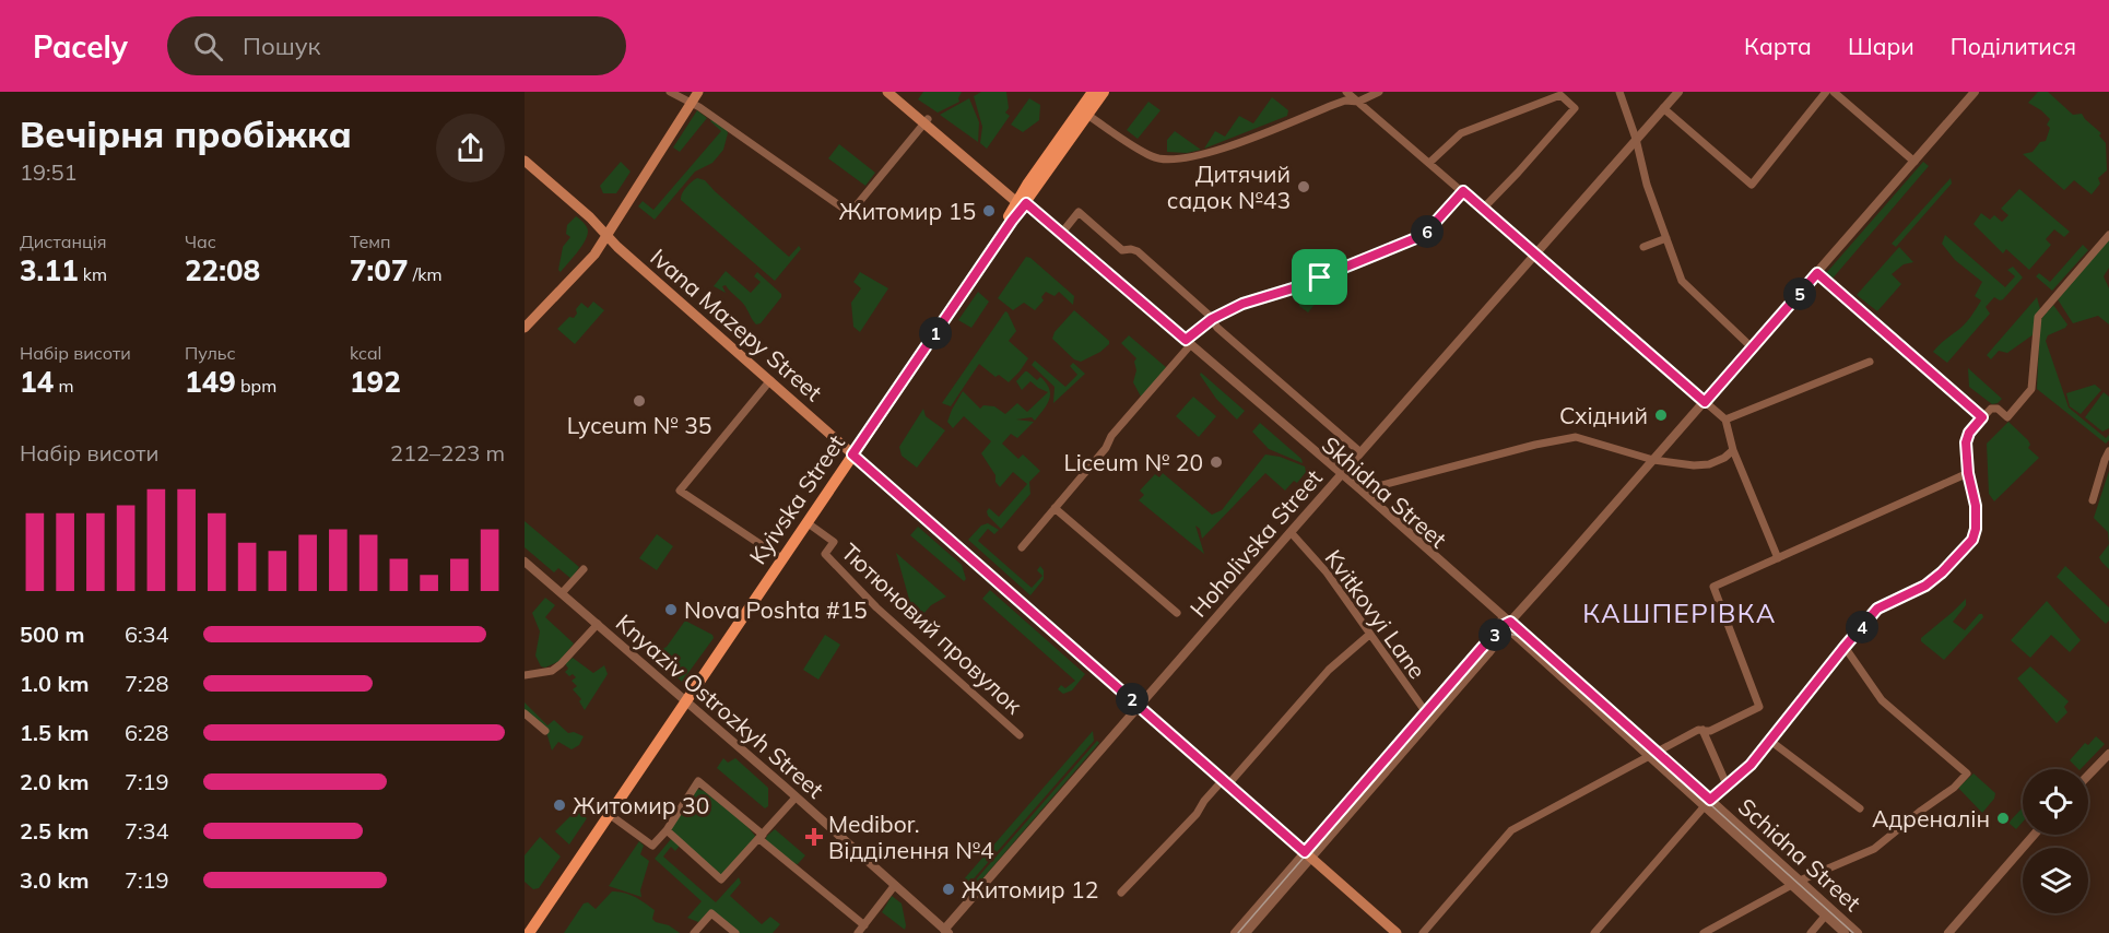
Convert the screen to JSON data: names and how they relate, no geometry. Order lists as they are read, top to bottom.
{
  "streets": {
    "main road": ["Ivana Mazepy Street", "Skhidna Street", "Kyivska Street"],
    "street": [
      "Hoholivska Street",
      "Kvitkovyi Lane",
      "Тютюновий провулок",
      "Knyaziv Ostrozkyh Street",
      "Schidna Street"
    ]
  },
  "crossings": [
    ["Ivana Mazepy Street", "Kyivska Street"],
    ["Ivana Mazepy Street", "Hoholivska Street"],
    ["Skhidna Street", "Kyivska Street"],
    ["Skhidna Street", "Hoholivska Street"],
    ["Skhidna Street", "Schidna Street"],
    ["Kyivska Street", "Тютюновий провулок"],
    ["Kyivska Street", "Knyaziv Ostrozkyh Street"],
    ["Hoholivska Street", "Kvitkovyi Lane"],
    ["Hoholivska Street", "Knyaziv Ostrozkyh Street"]
  ],
  "districts": ["КАШПЕРІВКА"],
  "places": {
    "other": [
      "Дитячий садок №43",
      "Житомир 15",
      "Lyceum № 35",
      "Східний",
      "Liceum № 20",
      "Nova Poshta #15",
      "Житомир 30",
      "Адреналін",
      "Житомир 12"
    ],
    "health": ["Medibor. Відділення №4"]
  },
  "page": {
    "header": "Pacely",
    "search": "Пошук",
    "nav": ["Карта", "Шари", "Поділитися"],
    "heading": ["Вечірня пробіжка", "19:51"],
    "stats": [
      ["Дистанція", "3.11 km"],
      ["Час", "22:08"],
      ["Темп", "7:07 /km"],
      ["Набір висоти", "14 m"],
      ["Пульс", "149 bpm"],
      ["kcal", "192"]
    ],
    "pins": [
      "6",
      "5",
      "1",
      "4",
      "3",
      "2"
    ],
    "chart": ["Набір висоти", "212–223 m"],
    "list": [
      {
        "name": "500 m",
        "note": "6:34"
      },
      {
        "name": "1.0 km",
        "note": "7:28"
      },
      {
        "name": "1.5 km",
        "note": "6:28"
      },
      {
        "name": "2.0 km",
        "note": "7:19"
      },
      {
        "name": "2.5 km",
        "note": "7:34"
      },
      {
        "name": "3.0 km",
        "note": "7:19"
      }
    ]
  }
}
